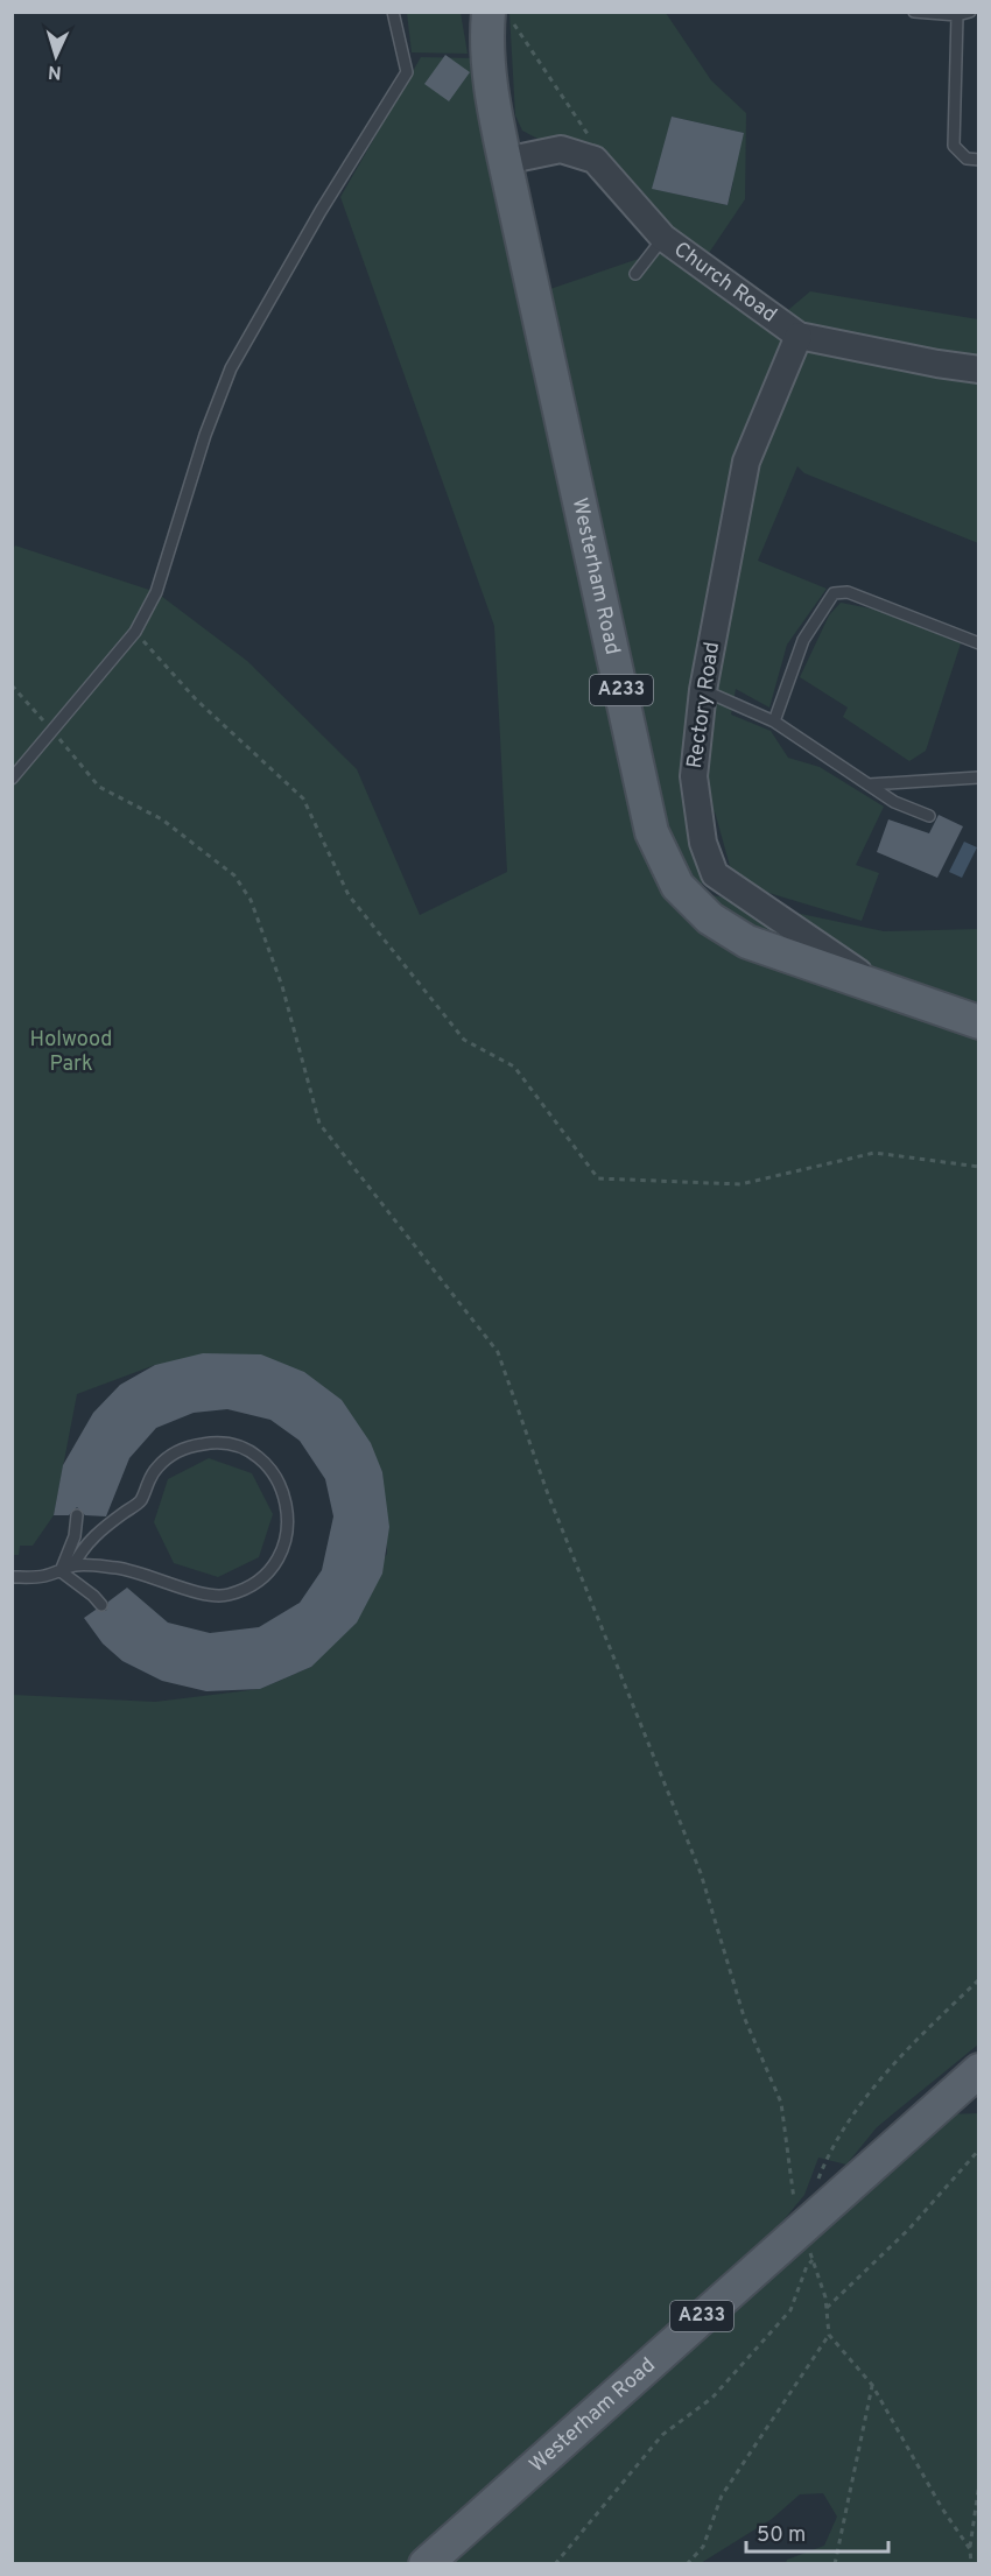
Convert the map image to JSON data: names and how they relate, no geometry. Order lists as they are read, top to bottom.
{
  "streets": {
    "main road": ["Westerham Road", "A233"],
    "street": ["Church Road", "Rectory Road"]
  },
  "crossings": [
    ["Church Road", "Westerham Road"],
    ["Church Road", "Rectory Road"],
    ["Westerham Road", "Rectory Road"]
  ],
  "parks": ["Holwood Park"],
  "scale_bar": "50 m",
  "north": "bottom"
}
